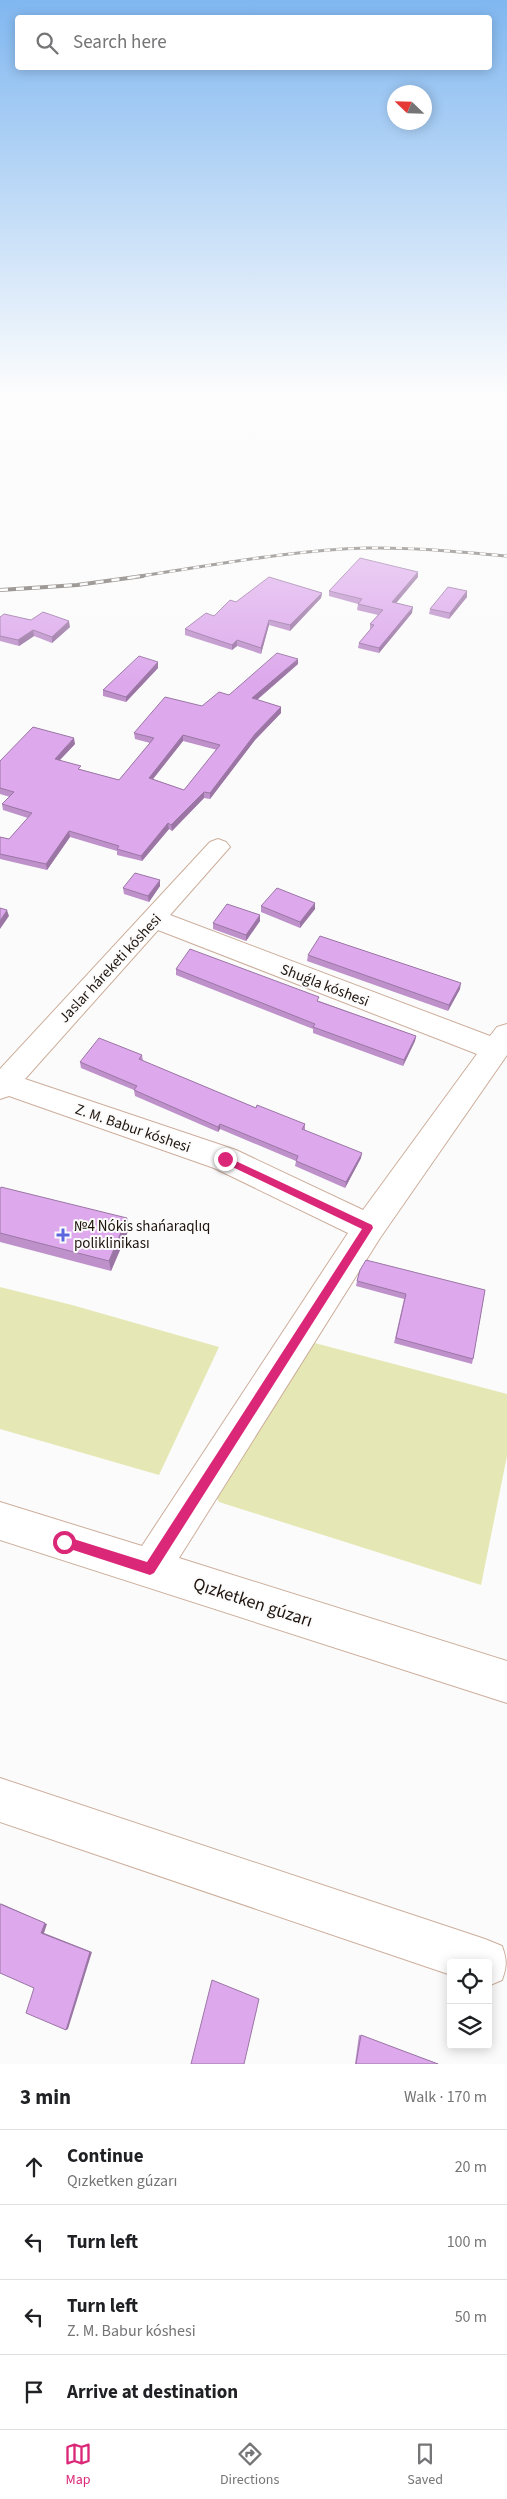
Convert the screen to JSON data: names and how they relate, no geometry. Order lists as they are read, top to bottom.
{
  "streets": {
    "street": [
      "Jaslar háreketi kóshesi",
      "Shuǵla kóshesi",
      "Z. M. Babur kóshesi",
      "Qızketken gúzarı"
    ]
  },
  "crossings": [
    ["Jaslar háreketi kóshesi", "Shuǵla kóshesi"],
    ["Jaslar háreketi kóshesi", "Z. M. Babur kóshesi"]
  ],
  "places": {
    "health": ["№4 Nókis shańaraqlıq poliklinikası"]
  },
  "north": "top left",
  "page": {
    "search": "Search here",
    "heading": ["3 min", "Walk · 170 m"],
    "list": [
      ["Continue", "Qızketken gúzarı", "20 m"],
      ["Turn left", "100 m"],
      ["Turn left", "Z. M. Babur kóshesi", "50 m"],
      "Arrive at destination"
    ],
    "nav": ["Map", "Directions", "Saved"]
  }
}
